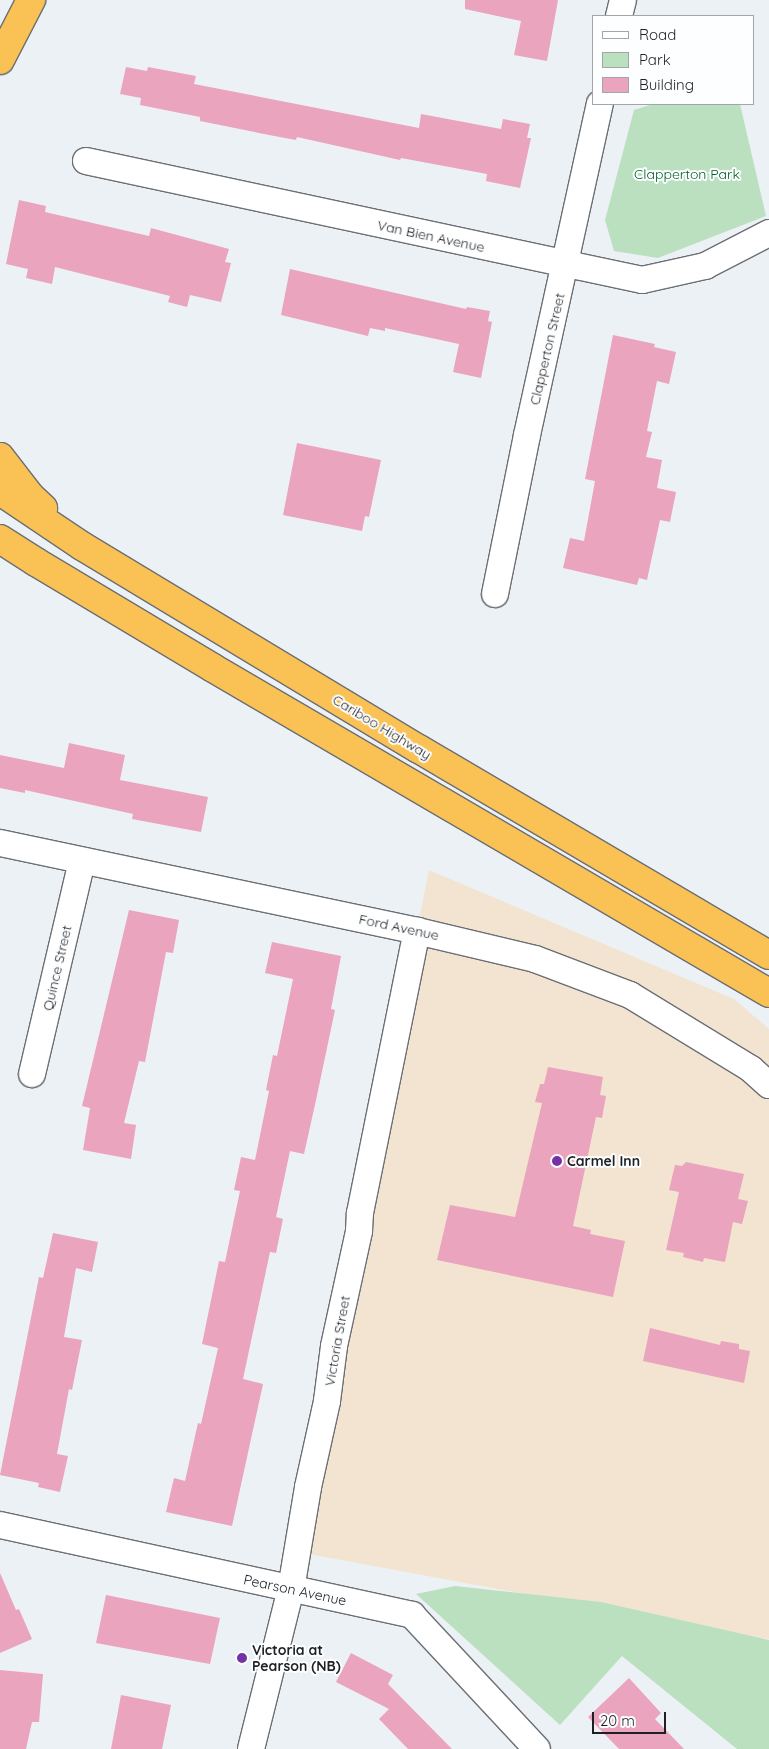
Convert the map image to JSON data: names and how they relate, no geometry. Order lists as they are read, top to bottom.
{
  "streets": {
    "highway": ["Cariboo Highway"],
    "street": [
      "Van Bien Avenue",
      "Clapperton Street",
      "Ford Avenue",
      "Quince Street",
      "Victoria Street",
      "Pearson Avenue"
    ]
  },
  "crossings": [
    ["Van Bien Avenue", "Clapperton Street"],
    ["Ford Avenue", "Quince Street"],
    ["Ford Avenue", "Victoria Street"],
    ["Victoria Street", "Pearson Avenue"]
  ],
  "parks": ["Clapperton Park"],
  "places": ["Carmel Inn", "Victoria at Pearson (NB)"],
  "legend": ["Road", "Park", "Building"],
  "scale_bar": "20 m"
}
